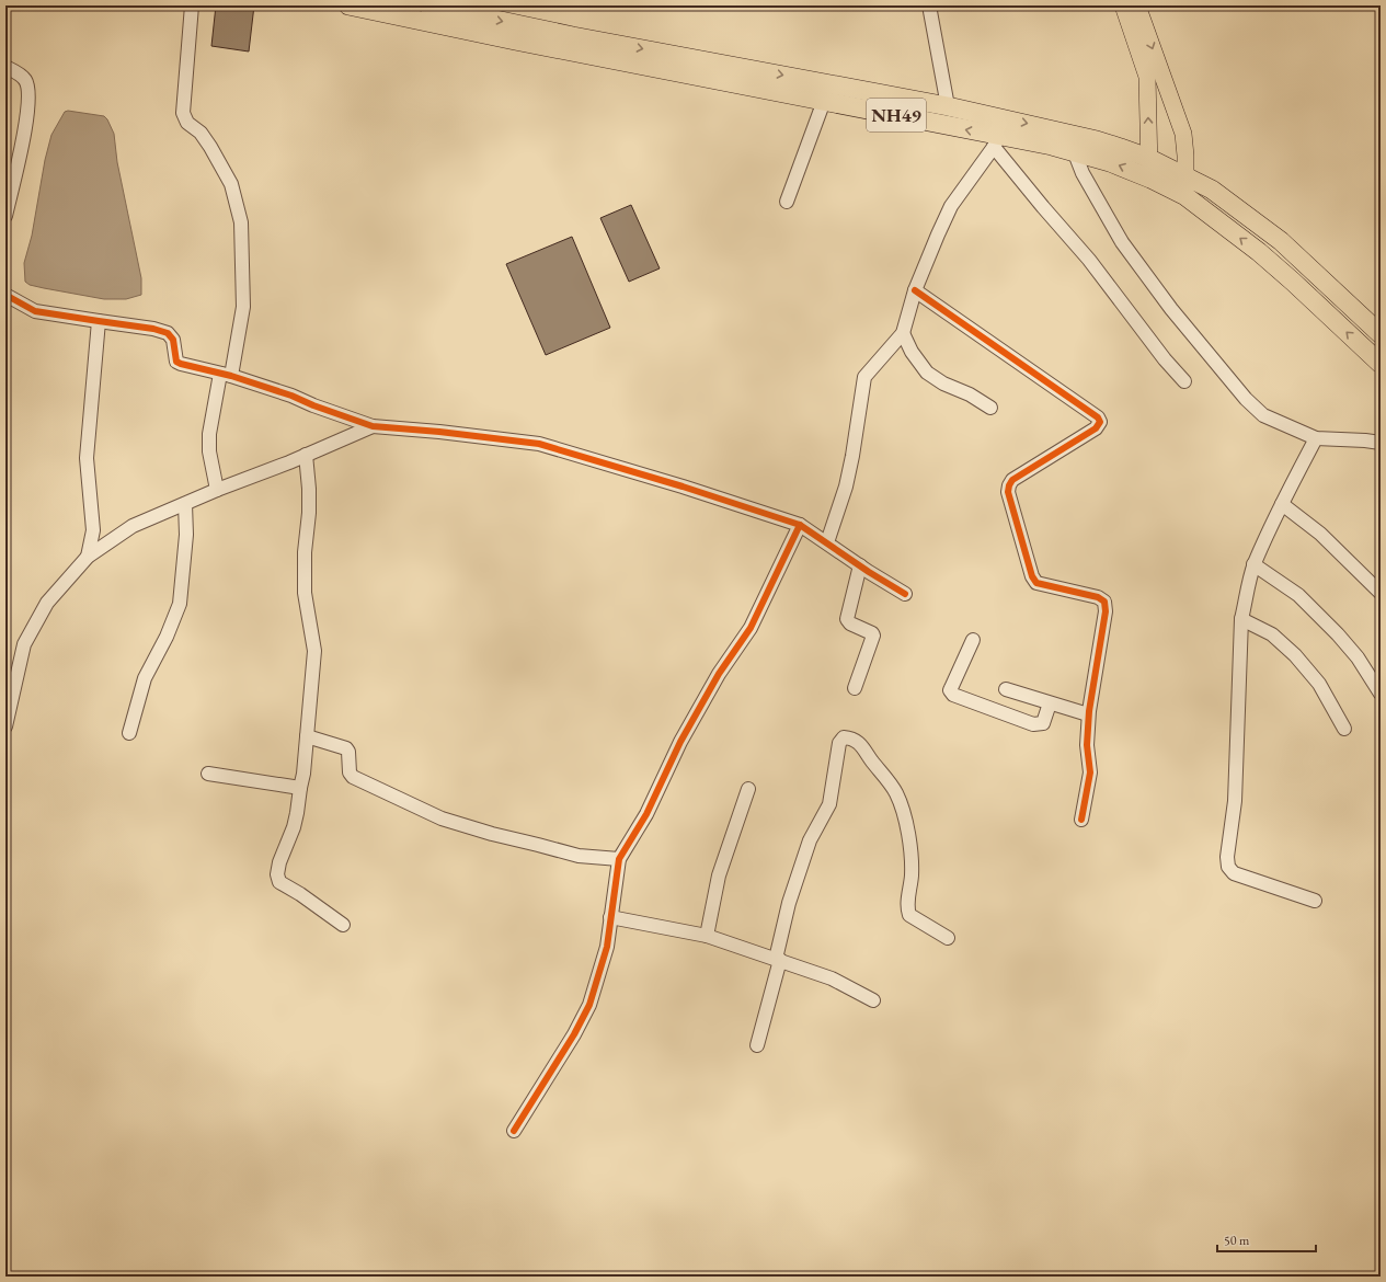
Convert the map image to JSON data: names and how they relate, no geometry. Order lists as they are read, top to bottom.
{
  "streets": {
    "highway": ["NH49"]
  },
  "scale_bar": "50 m"
}
